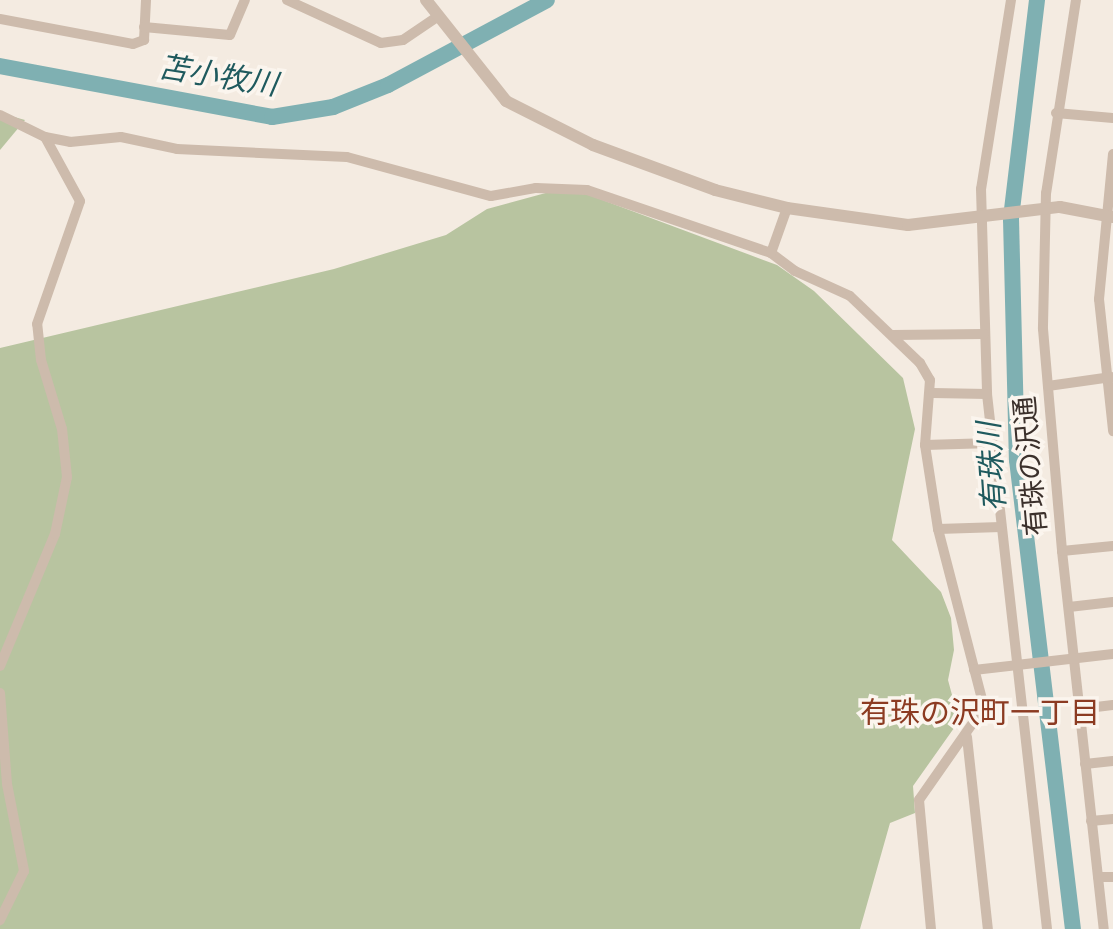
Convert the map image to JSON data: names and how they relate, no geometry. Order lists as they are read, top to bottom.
{
  "streets": {
    "street": ["有珠の沢通"]
  },
  "districts": ["有珠の沢町一丁目"],
  "water": ["苫小牧川", "有珠川"]
}
